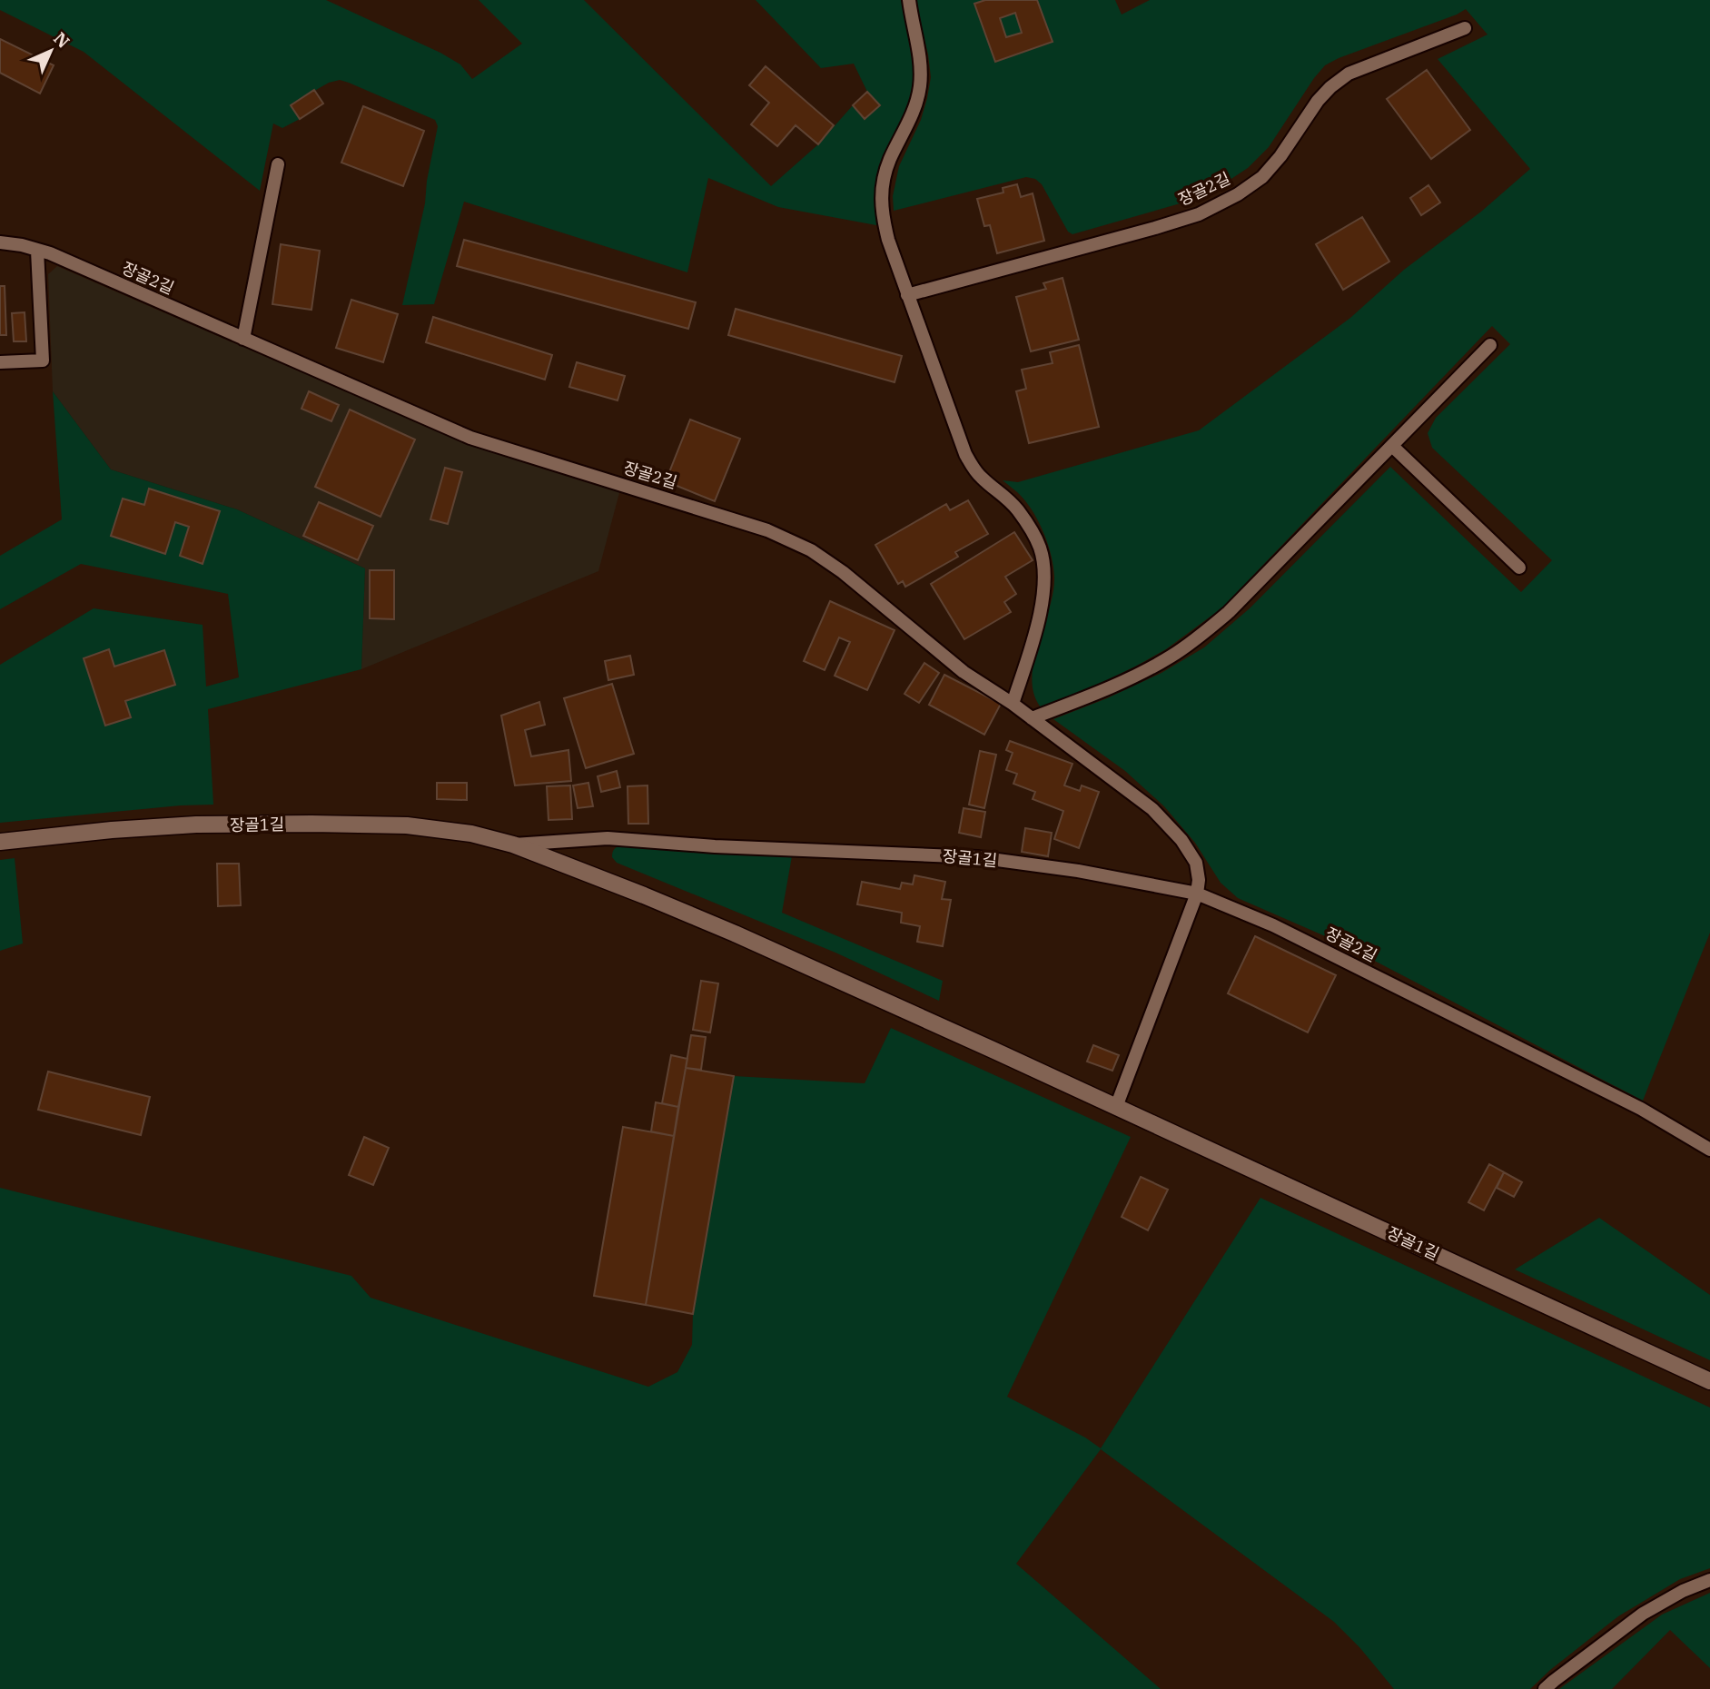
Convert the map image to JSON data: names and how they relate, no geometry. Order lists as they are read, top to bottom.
{
  "streets": {
    "street": ["장골1길"],
    "lane": ["장골2길"]
  },
  "crossings": [
    ["장골2길", "장골1길"]
  ],
  "north": "top right"
}
